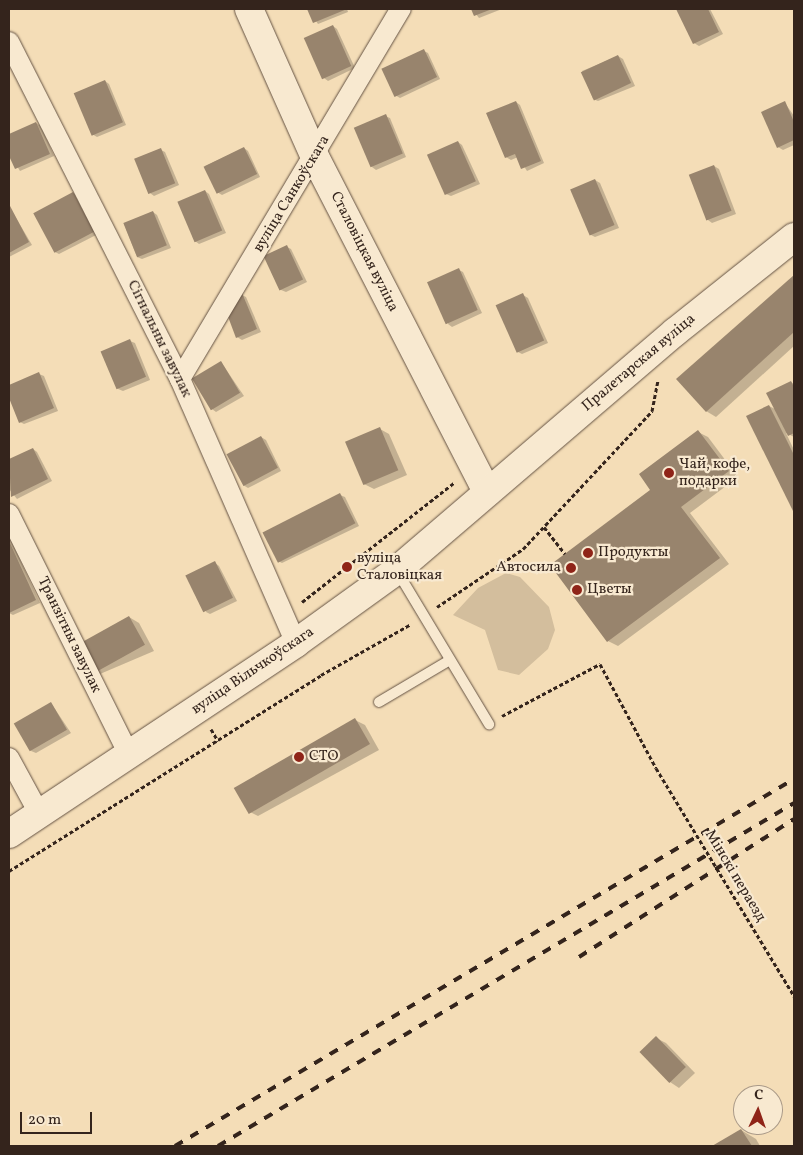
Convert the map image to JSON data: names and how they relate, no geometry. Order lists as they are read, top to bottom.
{
  "streets": {
    "main road": ["Сталовіцкая вуліца", "Пралетарская вуліца", "вуліца Вільчкоўскага"],
    "street": ["вуліца Санкоўскага", "Сігнальны завулак", "Транзітны завулак"],
    "path": ["Мінскі пераезд"]
  },
  "crossings": [
    ["вуліца Санкоўскага", "Сталовіцкая вуліца"],
    ["вуліца Санкоўскага", "Сігнальны завулак"],
    ["Сталовіцкая вуліца", "Пралетарская вуліца"],
    ["Сталовіцкая вуліца", "вуліца Вільчкоўскага"],
    ["Сігнальны завулак", "вуліца Вільчкоўскага"],
    ["Пралетарская вуліца", "вуліца Вільчкоўскага"],
    ["Транзітны завулак", "вуліца Вільчкоўскага"]
  ],
  "places": [
    "Чай, кофе, подарки",
    "Продукты",
    "вуліца Сталовіцкая",
    "Автосила",
    "Цветы",
    "СТО"
  ],
  "scale_bar": "20 m",
  "north": "top"
}
